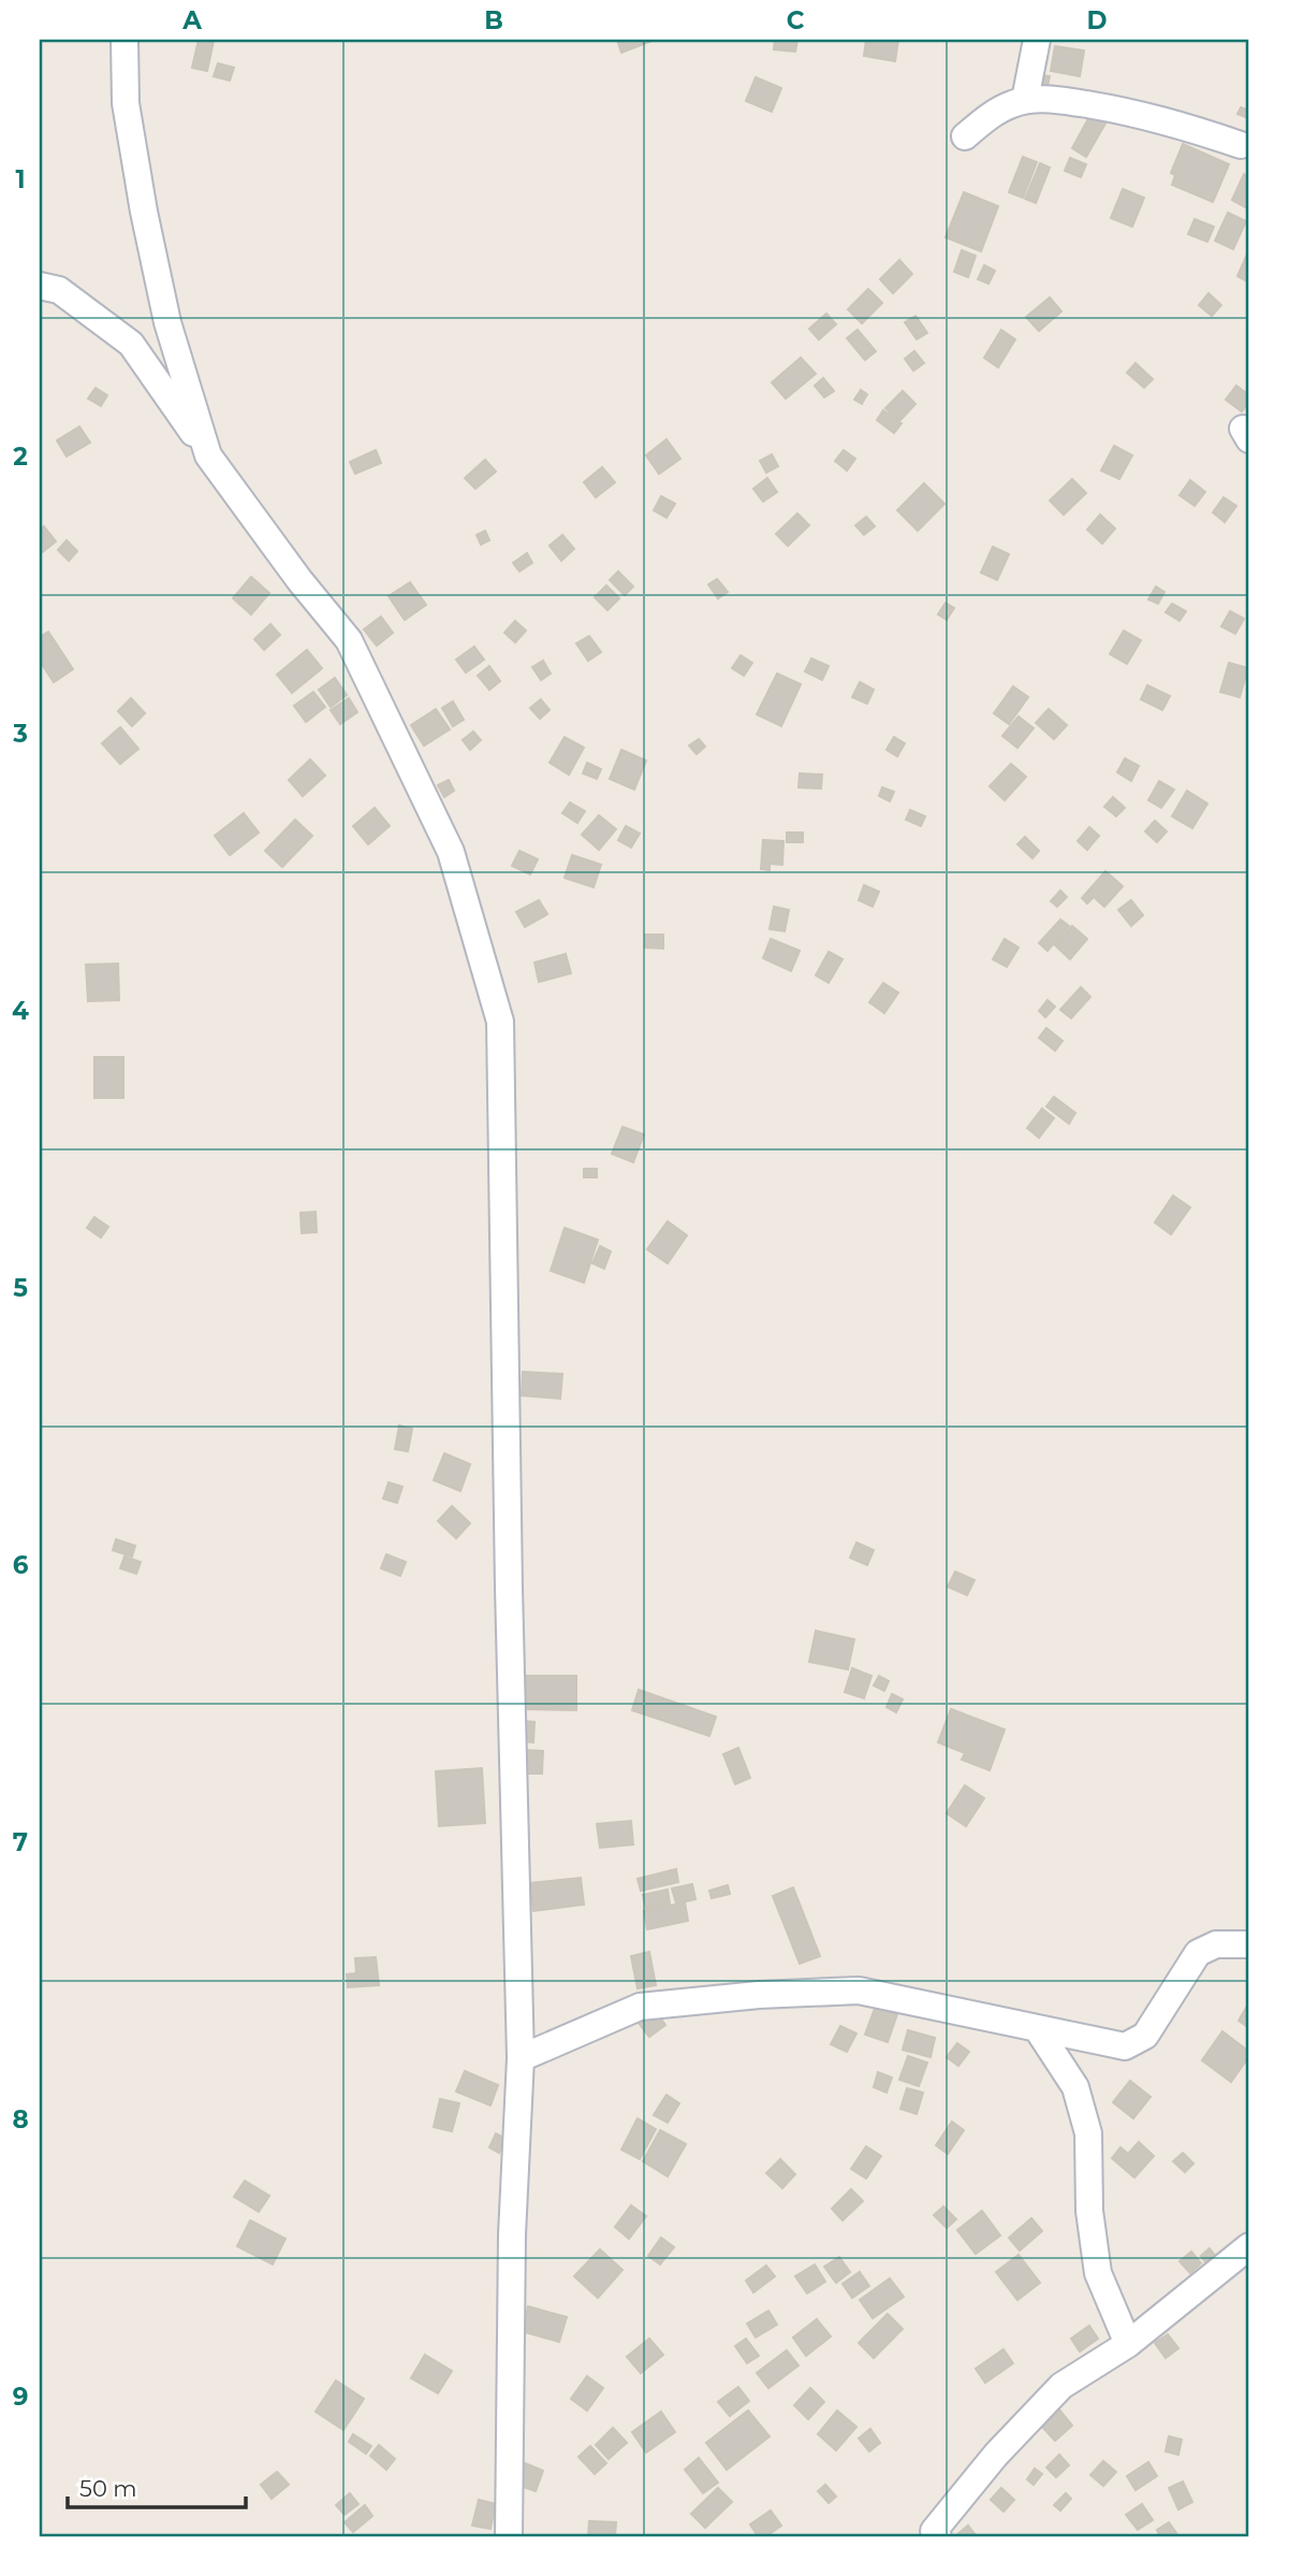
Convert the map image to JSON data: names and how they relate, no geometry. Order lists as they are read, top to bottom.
{
  "scale_bar": "50 m",
  "grid": {
    "columns": [
      "A",
      "B",
      "C",
      "D"
    ],
    "rows": [
      "1",
      "2",
      "3",
      "4",
      "5",
      "6",
      "7",
      "8",
      "9"
    ]
  }
}
